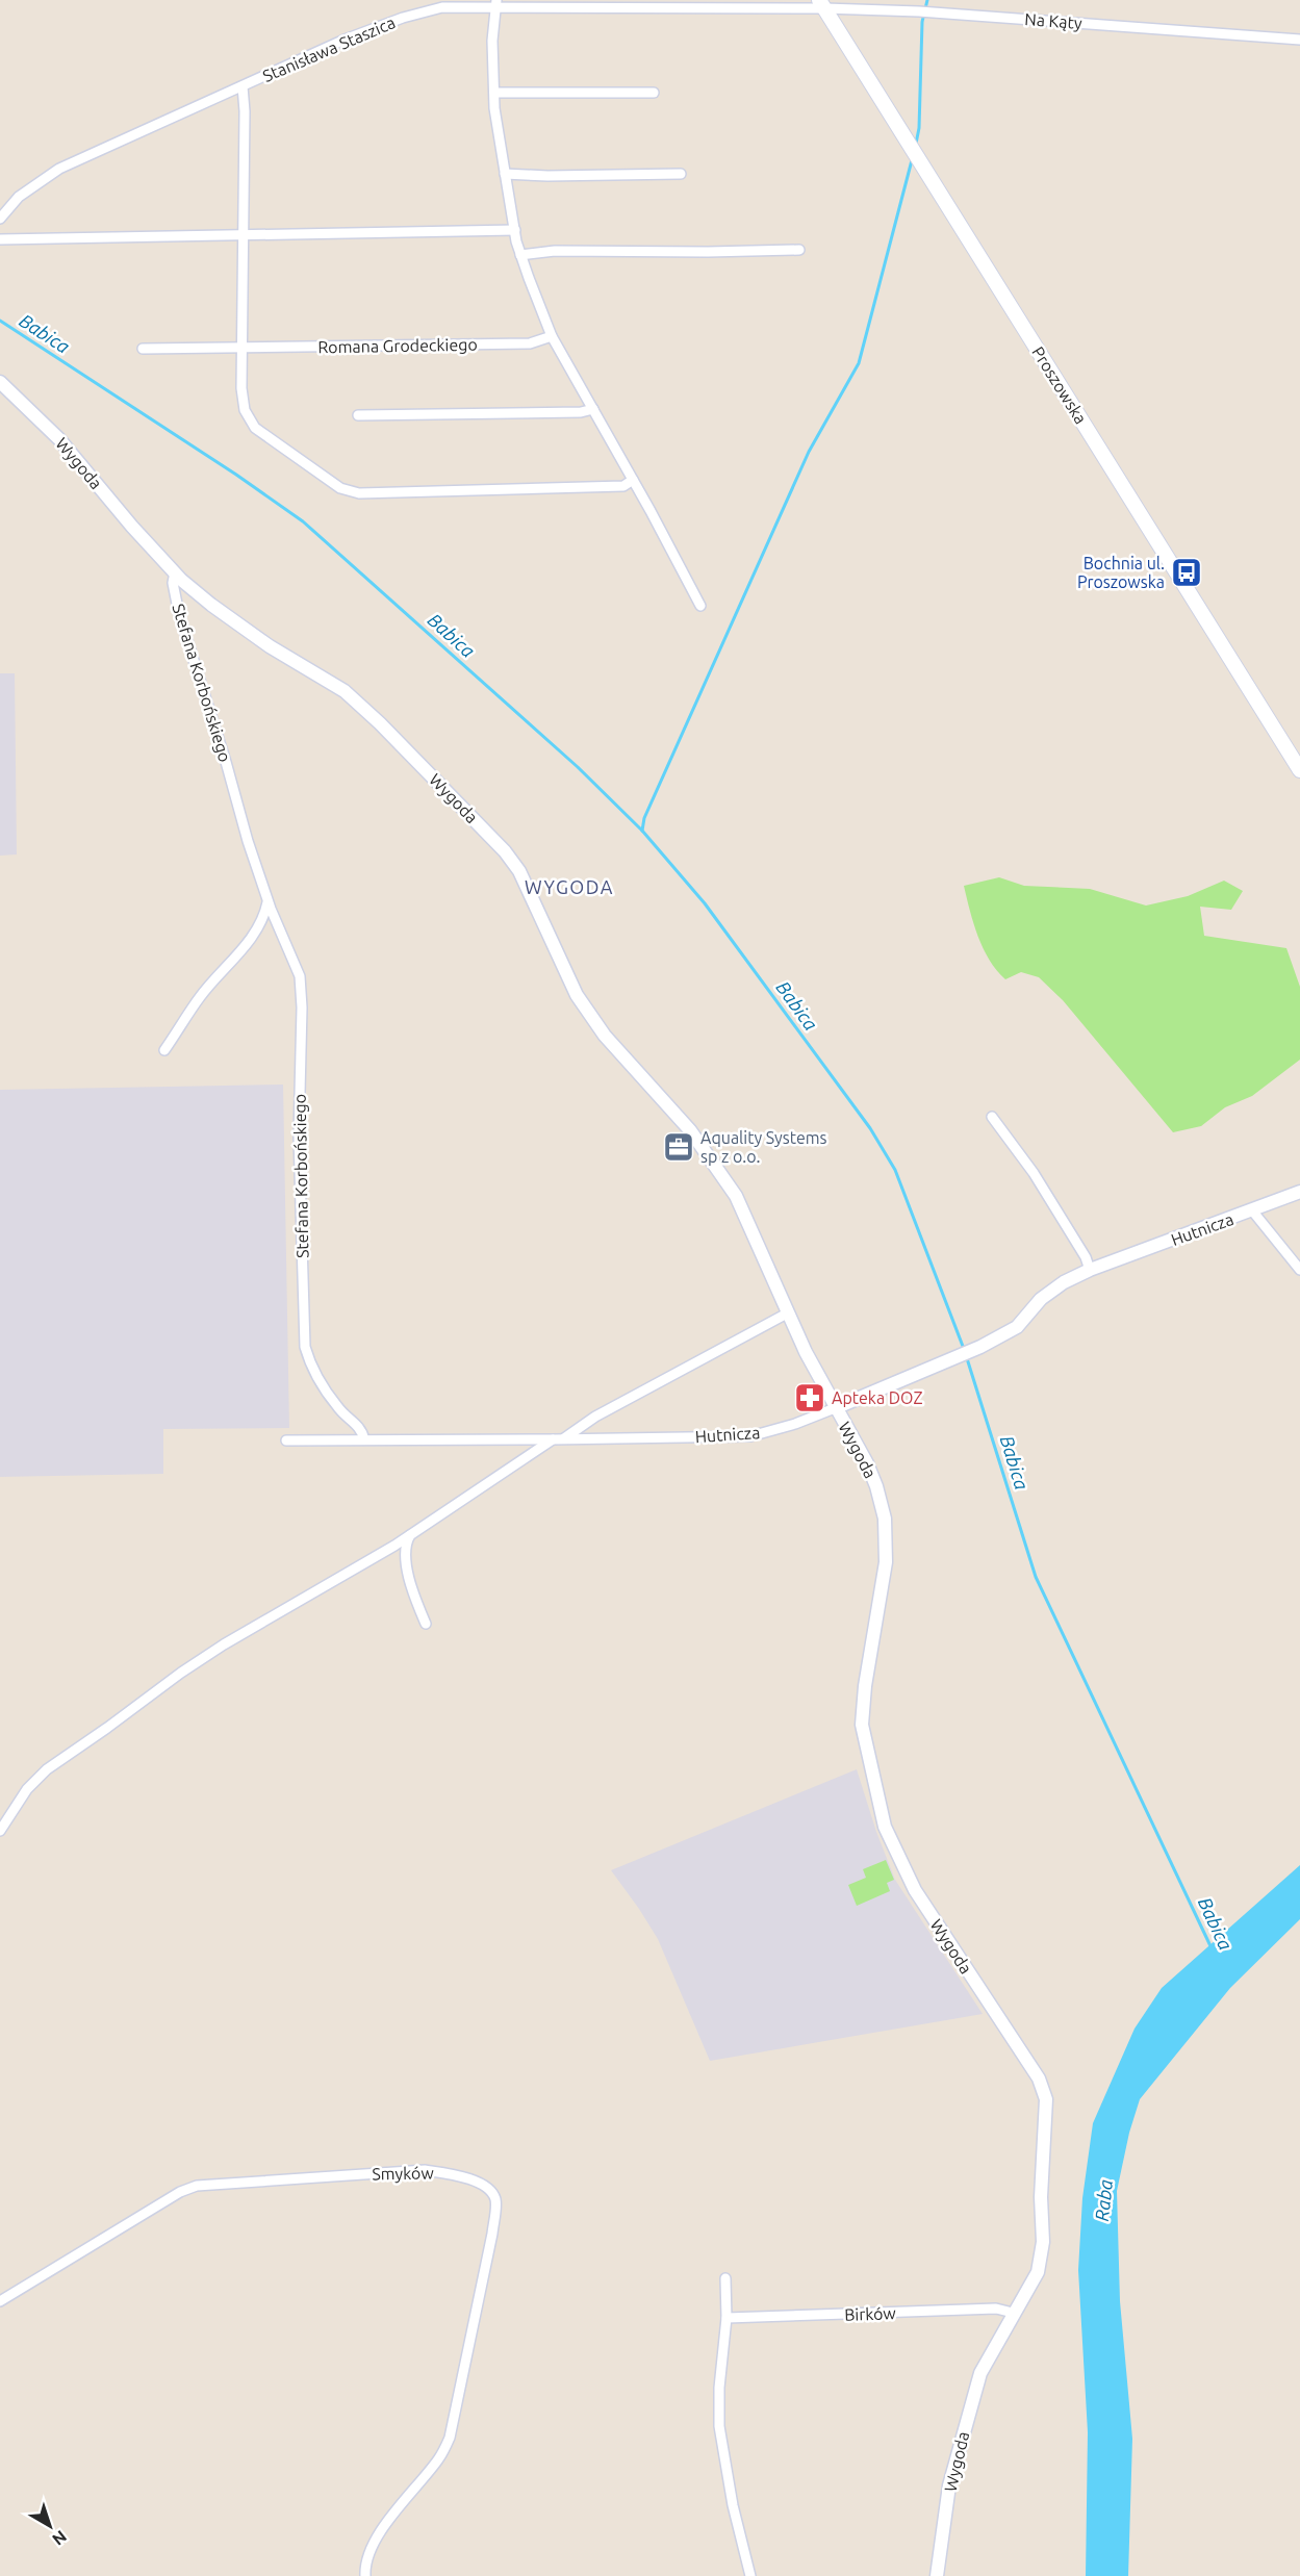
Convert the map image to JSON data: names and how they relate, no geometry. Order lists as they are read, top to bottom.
{
  "streets": {
    "main road": ["Proszowska"],
    "street": [
      "Na Kąty",
      "Stanisława Staszica",
      "Romana Grodeckiego",
      "Wygoda",
      "Stefana Korbońskiego",
      "Hutnicza",
      "Smyków",
      "Birków"
    ]
  },
  "crossings": [
    ["Na Kąty", "Stanisława Staszica"],
    ["Na Kąty", "Proszowska"],
    ["Wygoda", "Stefana Korbońskiego"],
    ["Wygoda", "Hutnicza"],
    ["Wygoda", "Birków"],
    ["Stefana Korbońskiego", "Hutnicza"]
  ],
  "districts": ["WYGODA"],
  "water": ["Babica", "Raba"],
  "places": {
    "bus stop": ["Bochnia ul. Proszowska"],
    "office": ["Aquality Systems sp z o.o."],
    "pharmacy": ["Apteka DOZ"]
  },
  "north": "bottom right"
}
